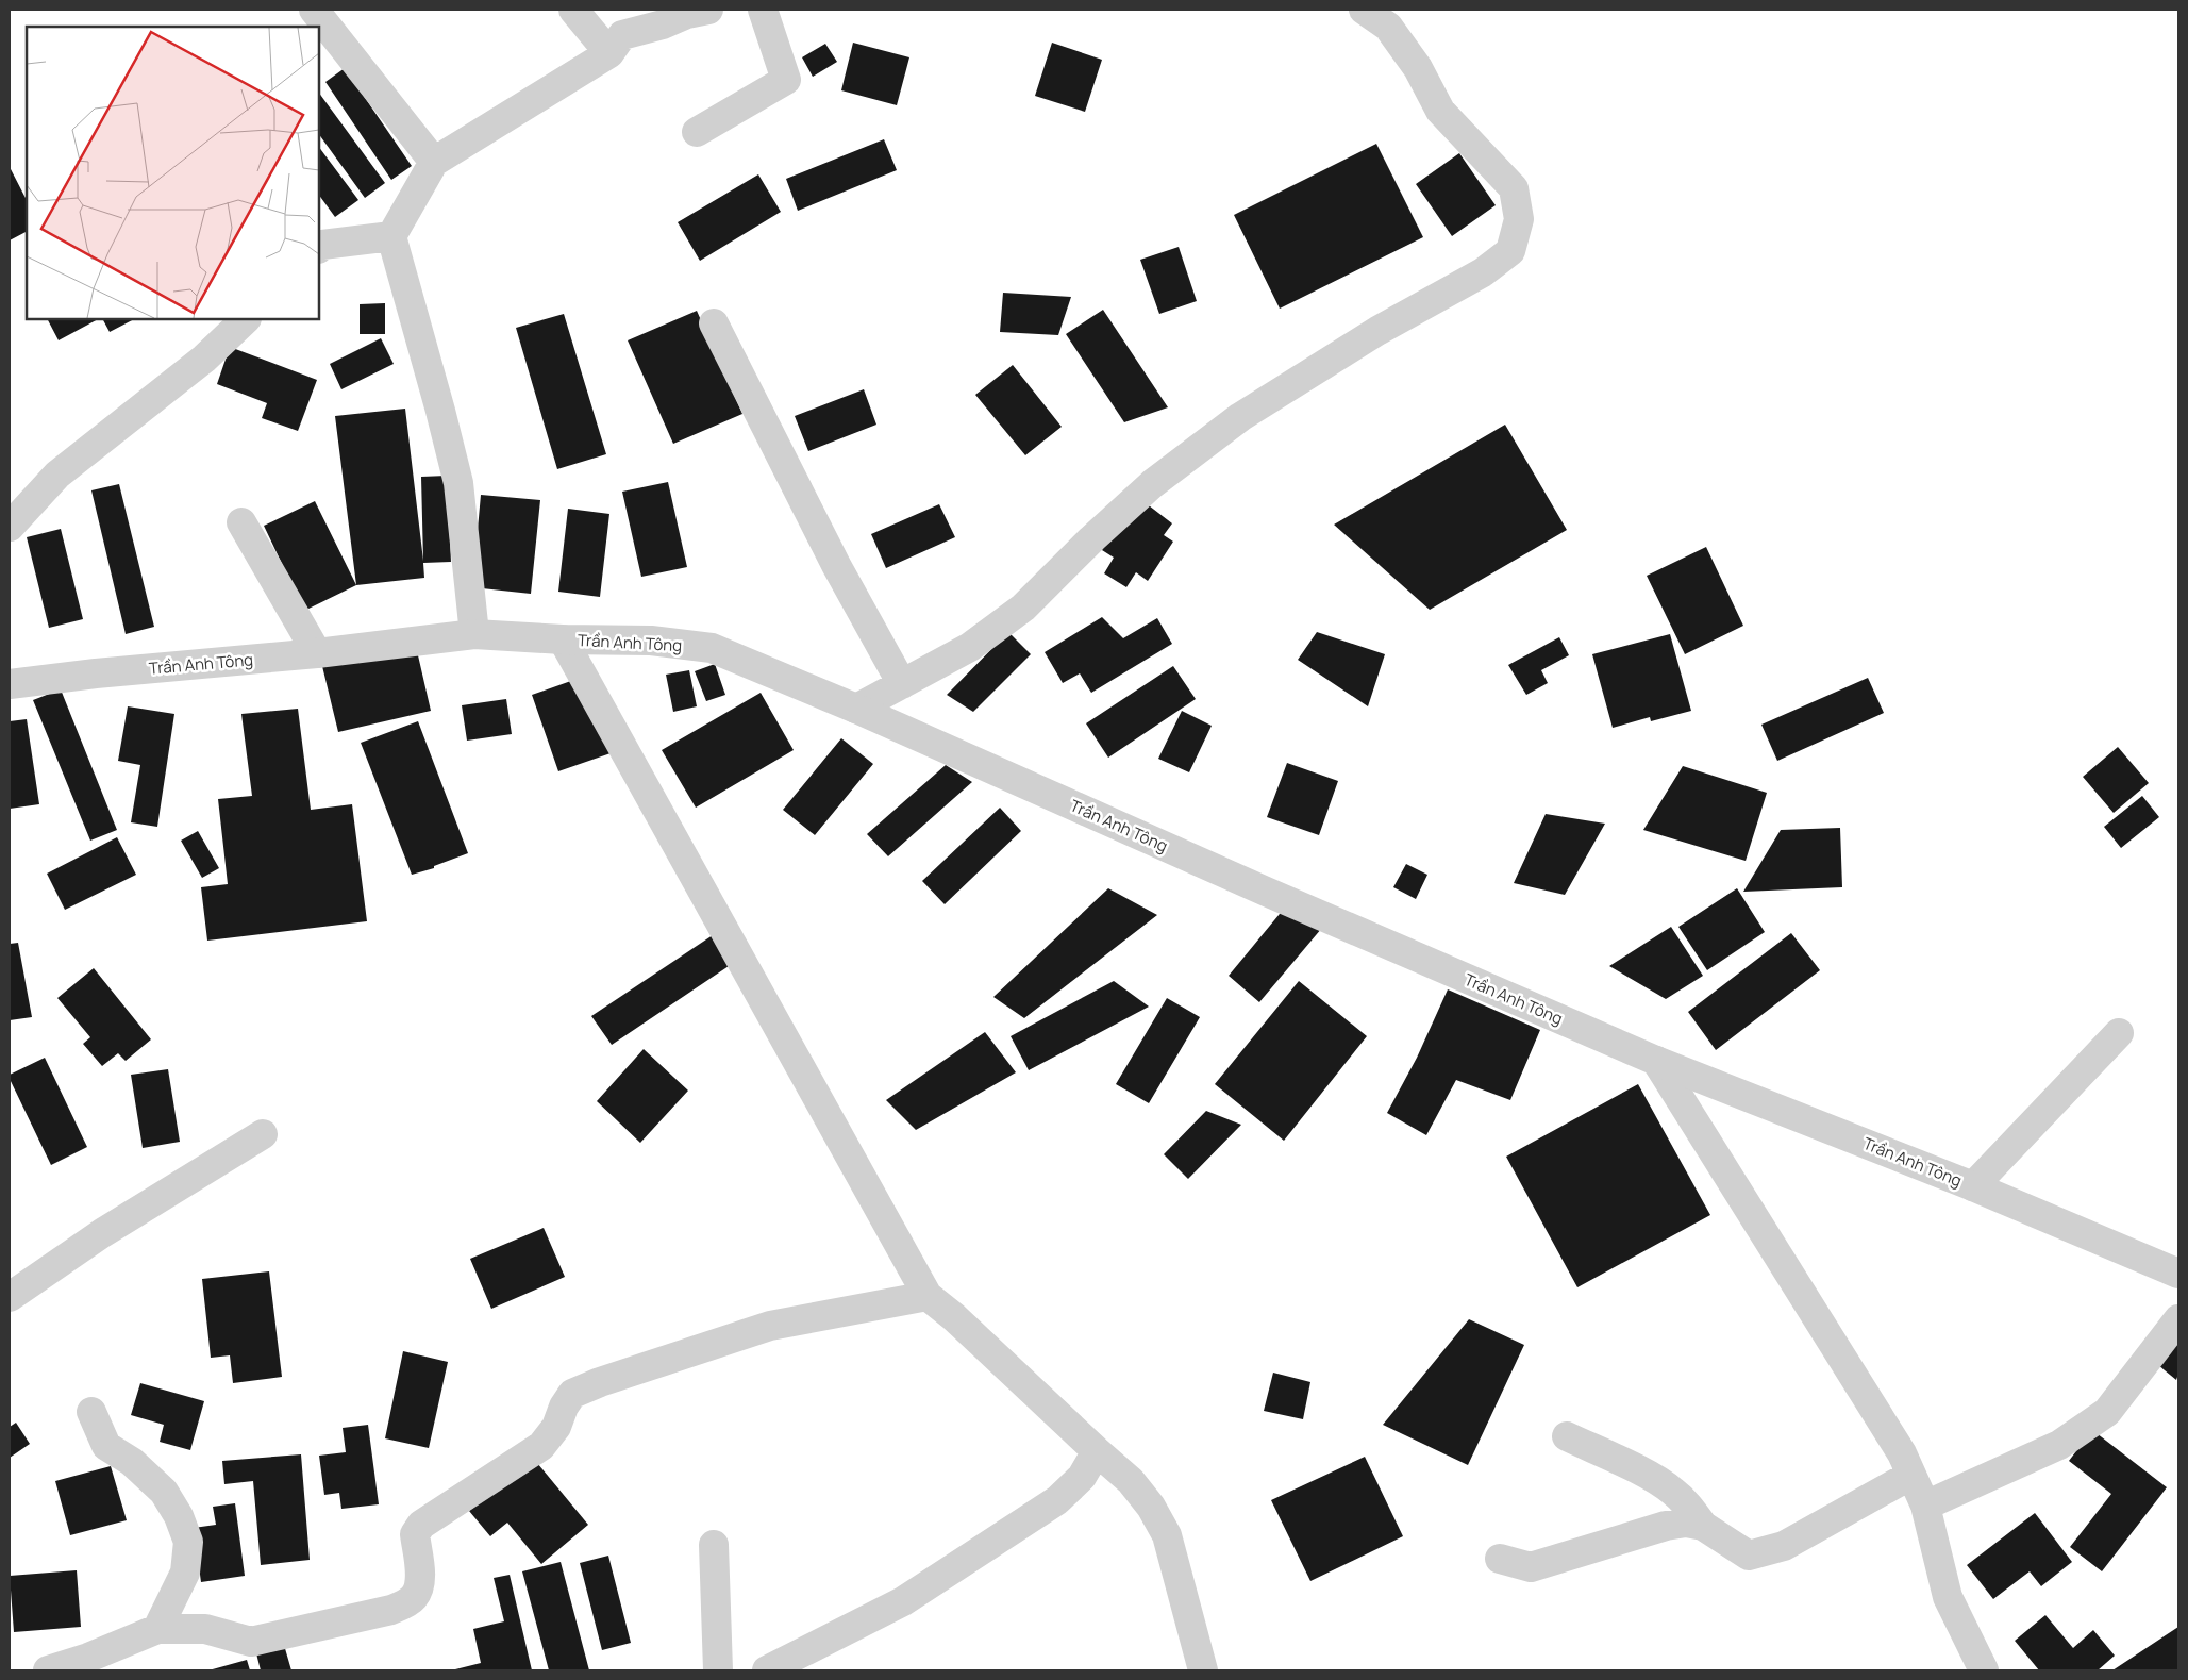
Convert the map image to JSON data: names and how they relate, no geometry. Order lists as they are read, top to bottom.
{
  "streets": {
    "street": ["Trần Anh Tông"]
  }
}
